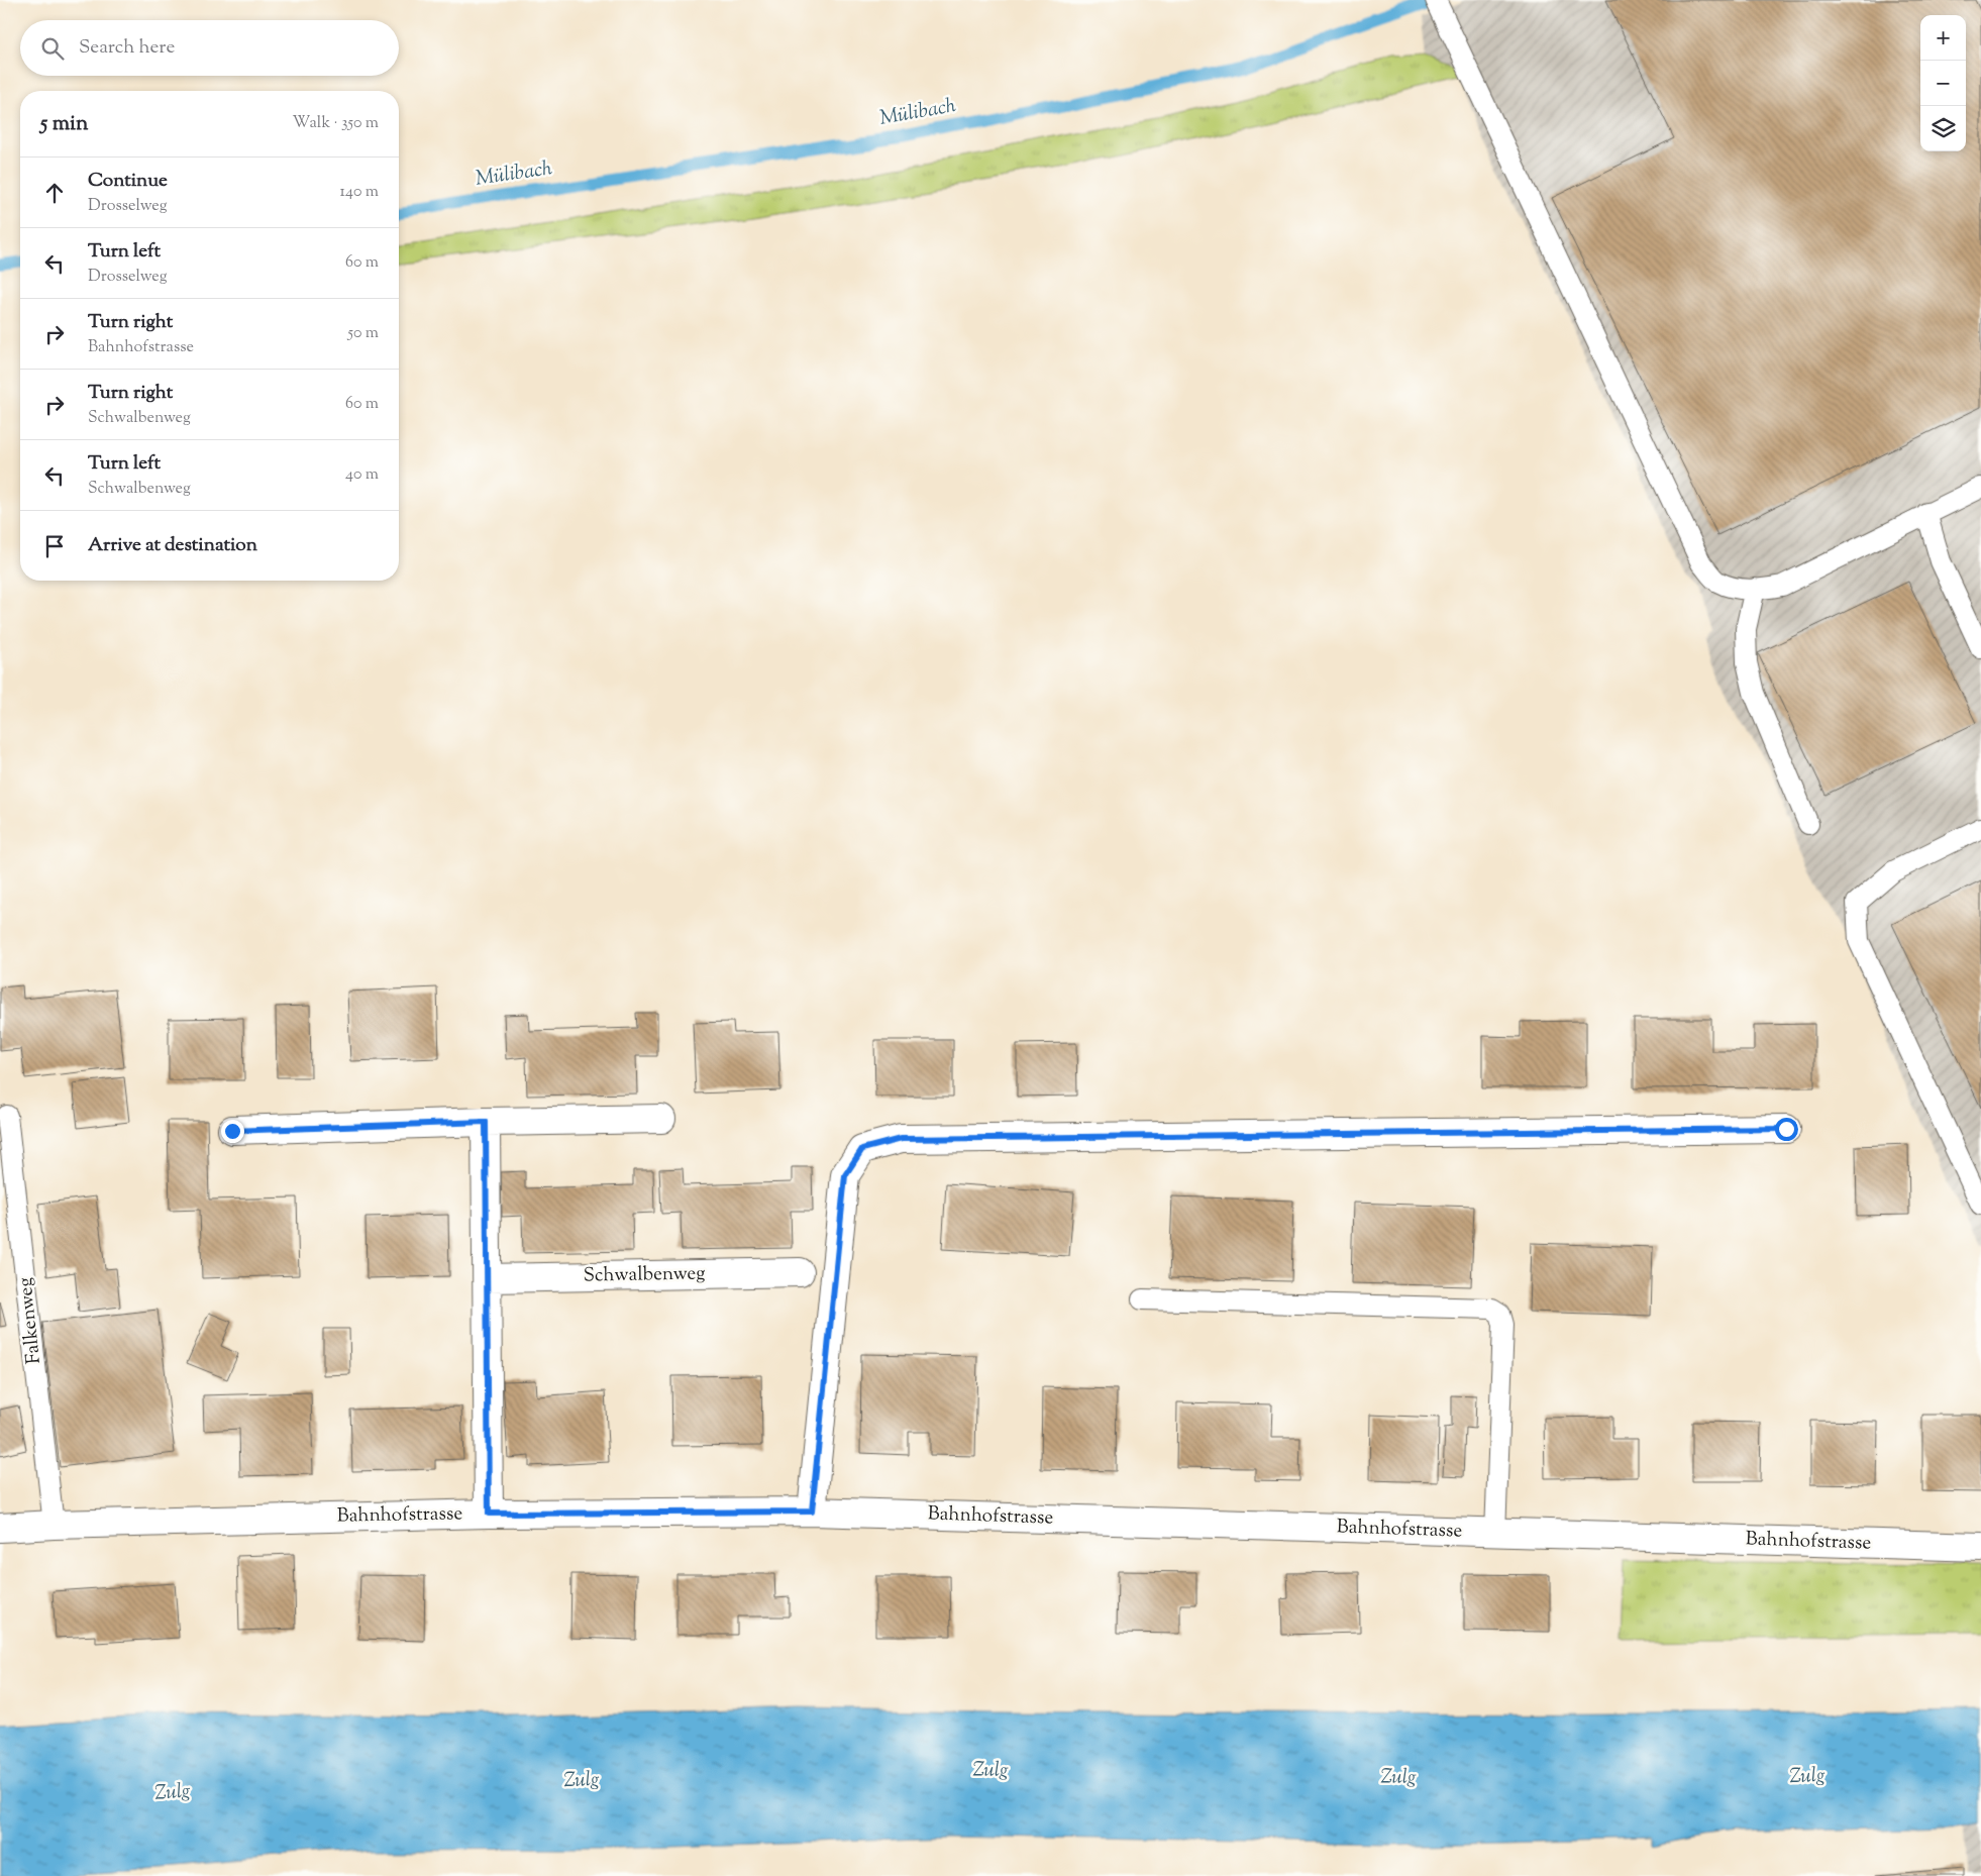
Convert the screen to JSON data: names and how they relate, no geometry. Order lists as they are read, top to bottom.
{
  "streets": {
    "street": ["Schwalbenweg", "Bahnhofstrasse"],
    "lane": ["Falkenweg"]
  },
  "crossings": [
    ["Falkenweg", "Bahnhofstrasse"]
  ],
  "water": ["Mülibach", "Zulg"],
  "page": {
    "map_buttons": ["+", "−"],
    "search": "Search here",
    "heading": ["5 min", "Walk · 350 m"],
    "list": [
      ["Continue", "Drosselweg", "140 m"],
      ["Turn left", "Drosselweg", "60 m"],
      ["Turn right", "Bahnhofstrasse", "50 m"],
      ["Turn right", "Schwalbenweg", "60 m"],
      ["Turn left", "Schwalbenweg", "40 m"],
      "Arrive at destination"
    ]
  }
}
